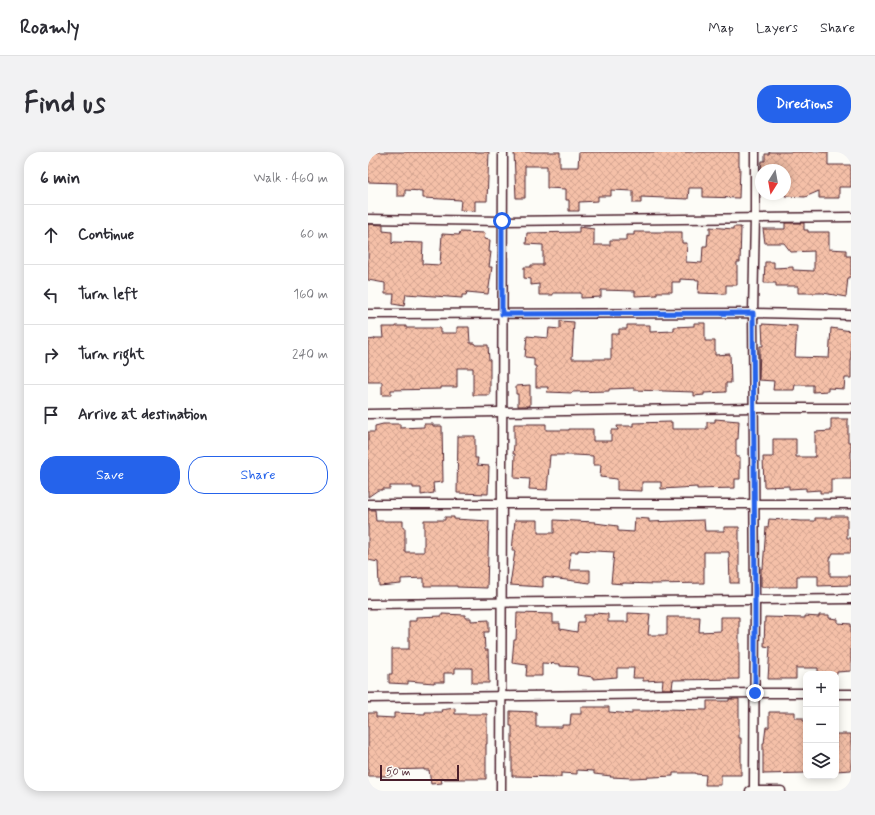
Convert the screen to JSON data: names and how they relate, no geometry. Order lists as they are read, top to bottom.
{
  "scale_bar": "50 m",
  "north": "bottom",
  "page": {
    "header": "Roamly",
    "nav": ["Map", "Layers", "Share"],
    "buttons": [
      "Directions",
      ["Save", "Share"]
    ],
    "title": "Find us",
    "heading": ["6 min", "Walk · 460 m"],
    "list": [
      ["Continue", "60 m"],
      ["Turn left", "160 m"],
      ["Turn right", "240 m"],
      "Arrive at destination"
    ],
    "map_buttons": ["+", "−"],
    "scale": "50 m"
  }
}
